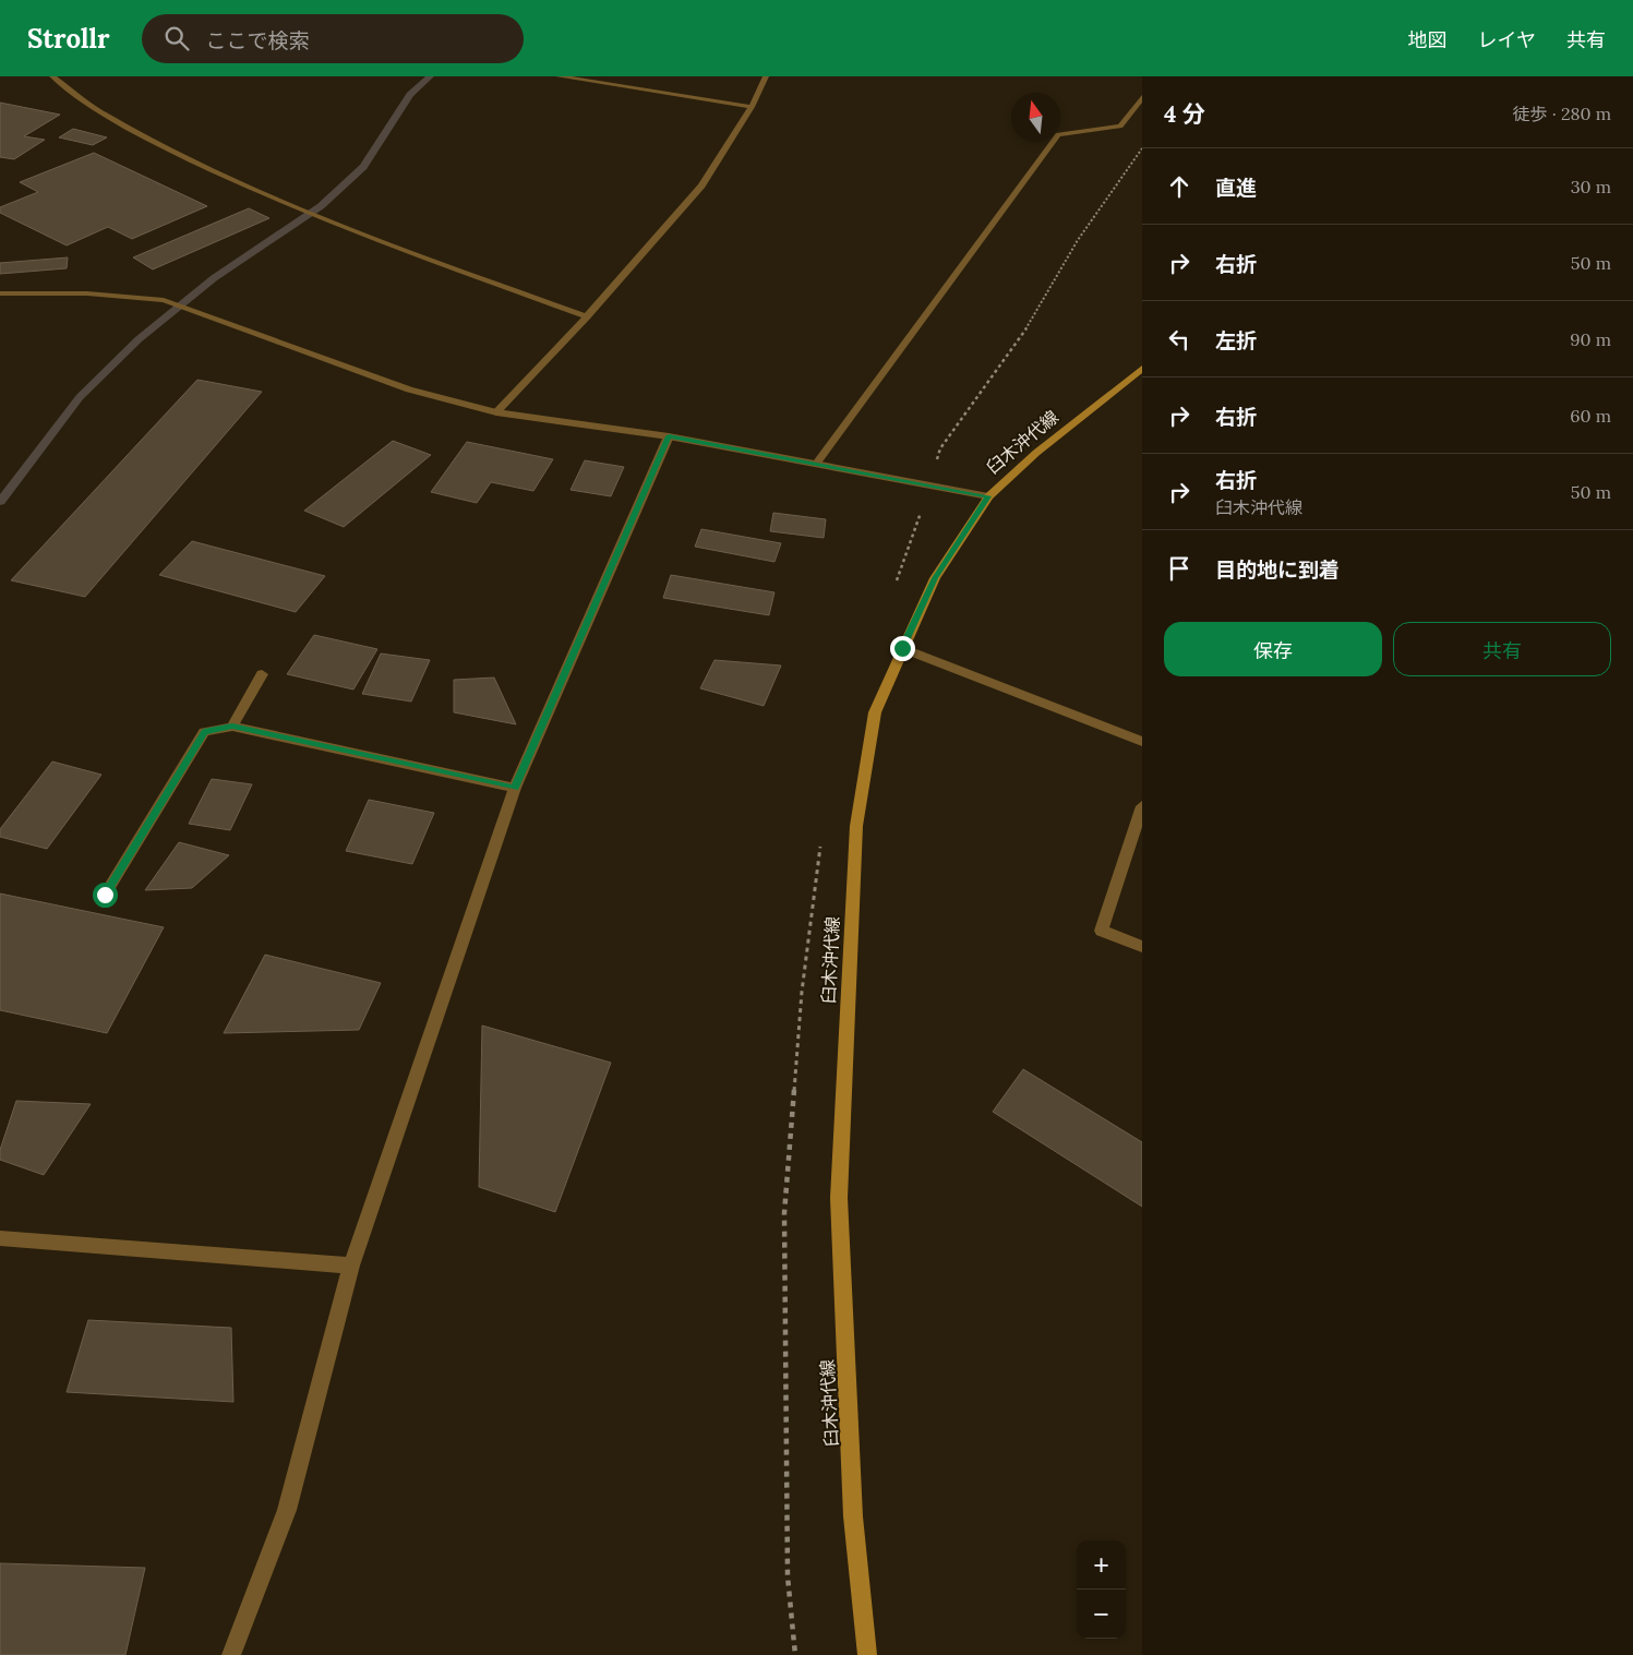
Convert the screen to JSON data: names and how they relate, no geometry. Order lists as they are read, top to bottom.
{
  "streets": {
    "main road": ["臼木沖代線"]
  },
  "north": "top",
  "page": {
    "header": "Strollr",
    "search": "ここで検索",
    "nav": ["地図", "レイヤ", "共有"],
    "heading": ["4 分", "徒歩 · 280 m"],
    "list": [
      ["直進", "30 m"],
      ["右折", "50 m"],
      ["左折", "90 m"],
      ["右折", "60 m"],
      ["右折", "臼木沖代線", "50 m"],
      "目的地に到着"
    ],
    "buttons": ["保存", "共有"],
    "map_buttons": ["+", "−"]
  }
}
